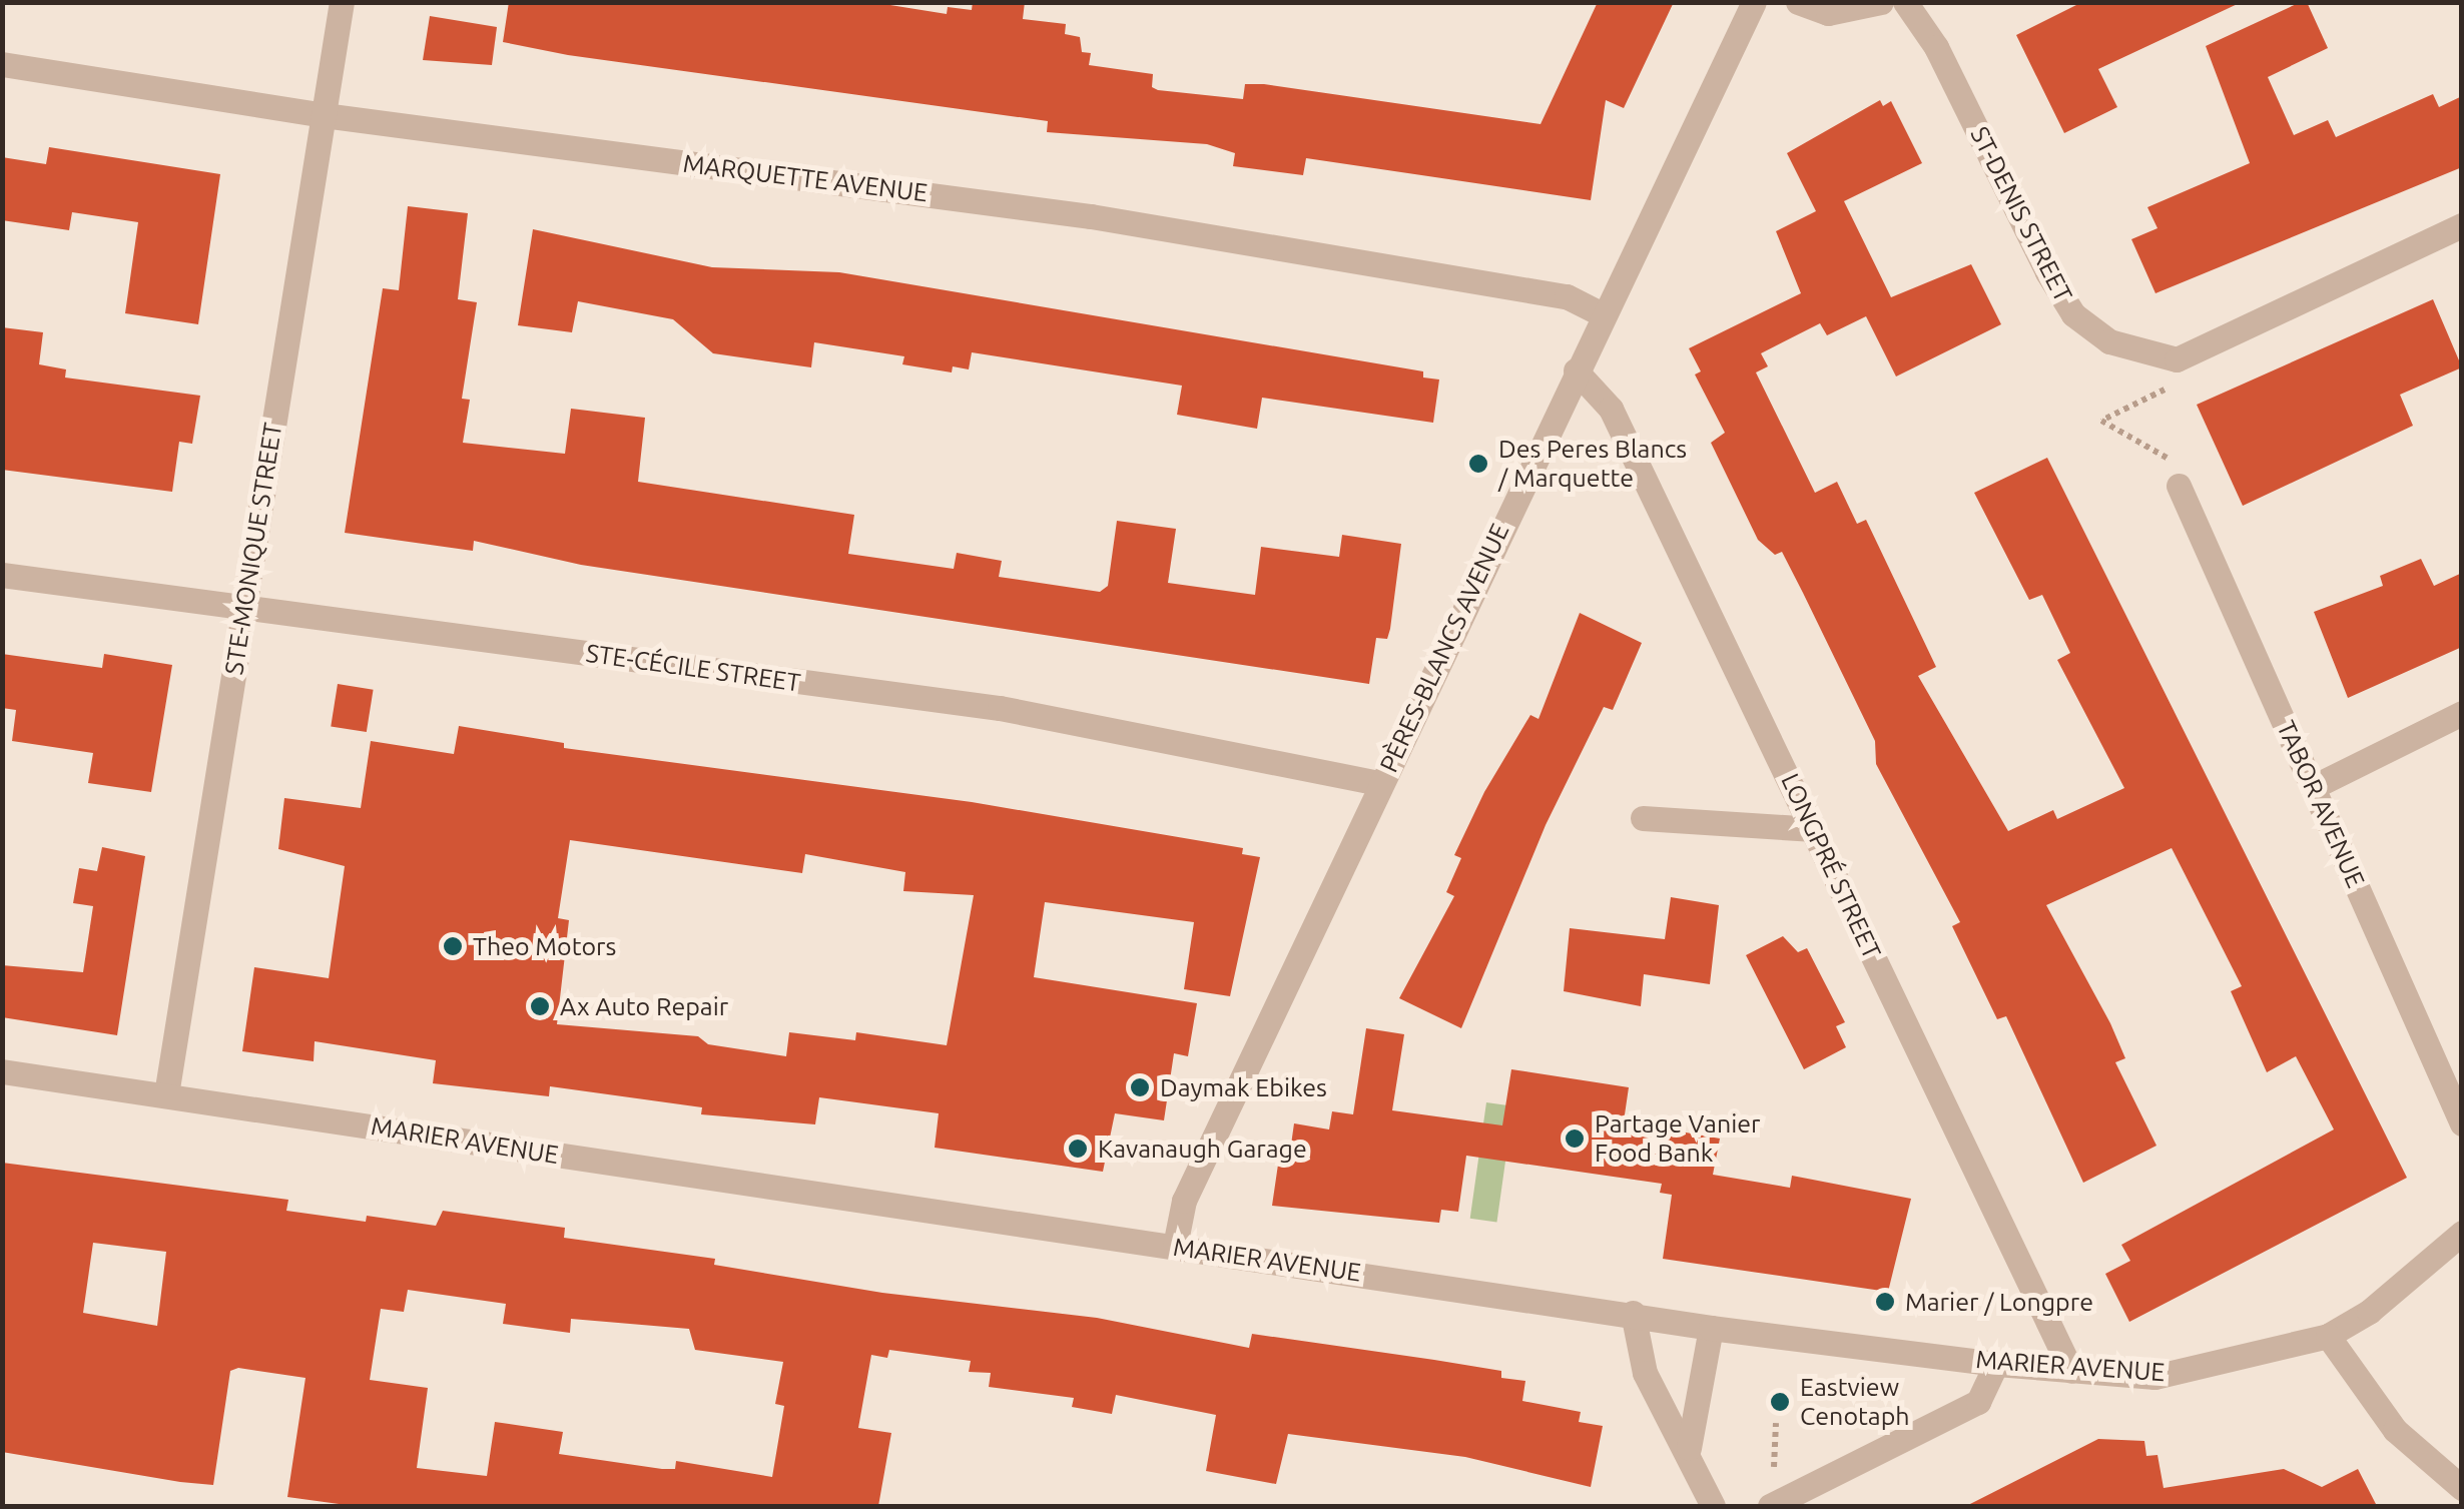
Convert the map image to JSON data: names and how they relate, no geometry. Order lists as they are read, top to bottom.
{
  "streets": {
    "street": [
      "MARQUETTE AVENUE",
      "ST-DENIS STREET",
      "STE-MONIQUE STREET",
      "PÈRES-BLANCS AVENUE",
      "STE-CÉCILE STREET",
      "TABOR AVENUE",
      "LONGPRÉ STREET",
      "MARIER AVENUE"
    ]
  },
  "crossings": [
    ["MARQUETTE AVENUE", "STE-MONIQUE STREET"],
    ["MARQUETTE AVENUE", "PÈRES-BLANCS AVENUE"],
    ["STE-MONIQUE STREET", "STE-CÉCILE STREET"],
    ["STE-MONIQUE STREET", "MARIER AVENUE"],
    ["PÈRES-BLANCS AVENUE", "STE-CÉCILE STREET"],
    ["PÈRES-BLANCS AVENUE", "LONGPRÉ STREET"],
    ["PÈRES-BLANCS AVENUE", "MARIER AVENUE"],
    ["LONGPRÉ STREET", "MARIER AVENUE"]
  ],
  "places": [
    "Des Peres Blancs / Marquette",
    "Theo Motors",
    "Ax Auto Repair",
    "Daymak Ebikes",
    "Partage Vanier Food Bank",
    "Kavanaugh Garage",
    "Marier / Longpre",
    "Eastview Cenotaph"
  ]
}
